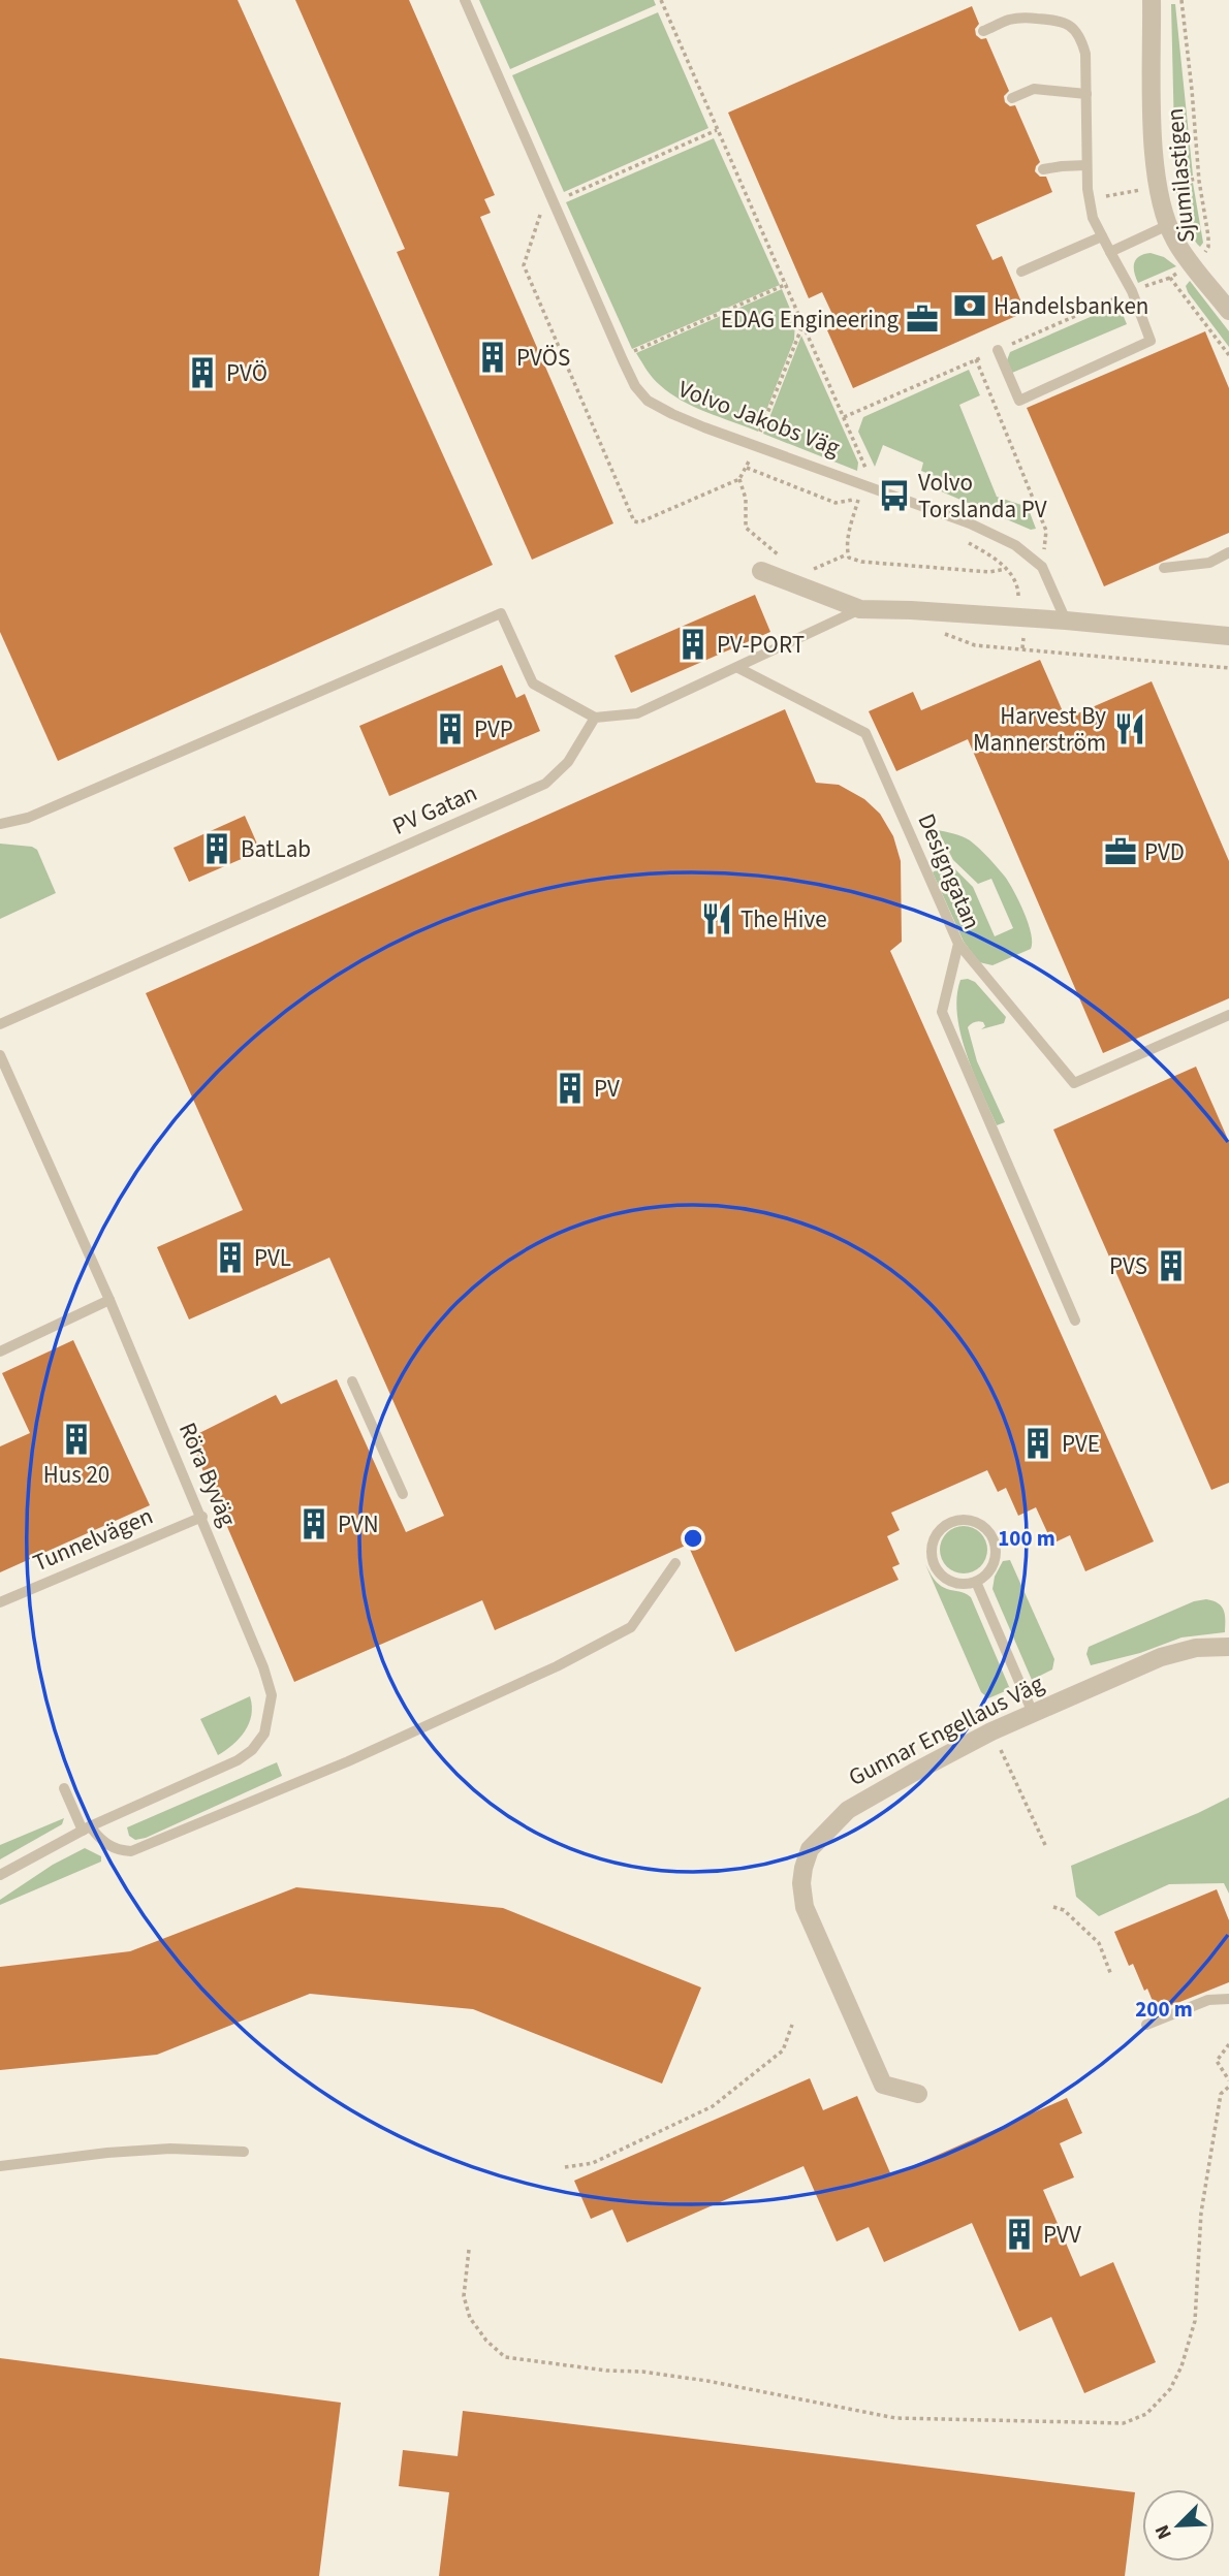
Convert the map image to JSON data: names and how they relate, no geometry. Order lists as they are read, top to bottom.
{
  "streets": {
    "street": ["Gunnar Engellaus Väg"],
    "lane": [
      "Volvo Jakobs Väg",
      "PV Gatan",
      "Designgatan",
      "Röra Byväg",
      "Tunnelvägen"
    ],
    "path": ["Sjumilastigen"]
  },
  "crossings": [
    ["Röra Byväg", "Tunnelvägen"]
  ],
  "places": {
    "bank": ["Handelsbanken"],
    "office": ["EDAG Engineering", "PVD"],
    "building": [
      "PVÖS",
      "PVÖ",
      "PV-PORT",
      "PVP",
      "BatLab",
      "PV",
      "PVL",
      "PVS",
      "Hus 20",
      "PVE",
      "PVN",
      "PVV"
    ],
    "bus stop": ["Volvo Torslanda PV"],
    "restaurant": ["Harvest By Mannerström", "The Hive"]
  },
  "north": "bottom left",
  "rings": ["100 m", "200 m"]
}
